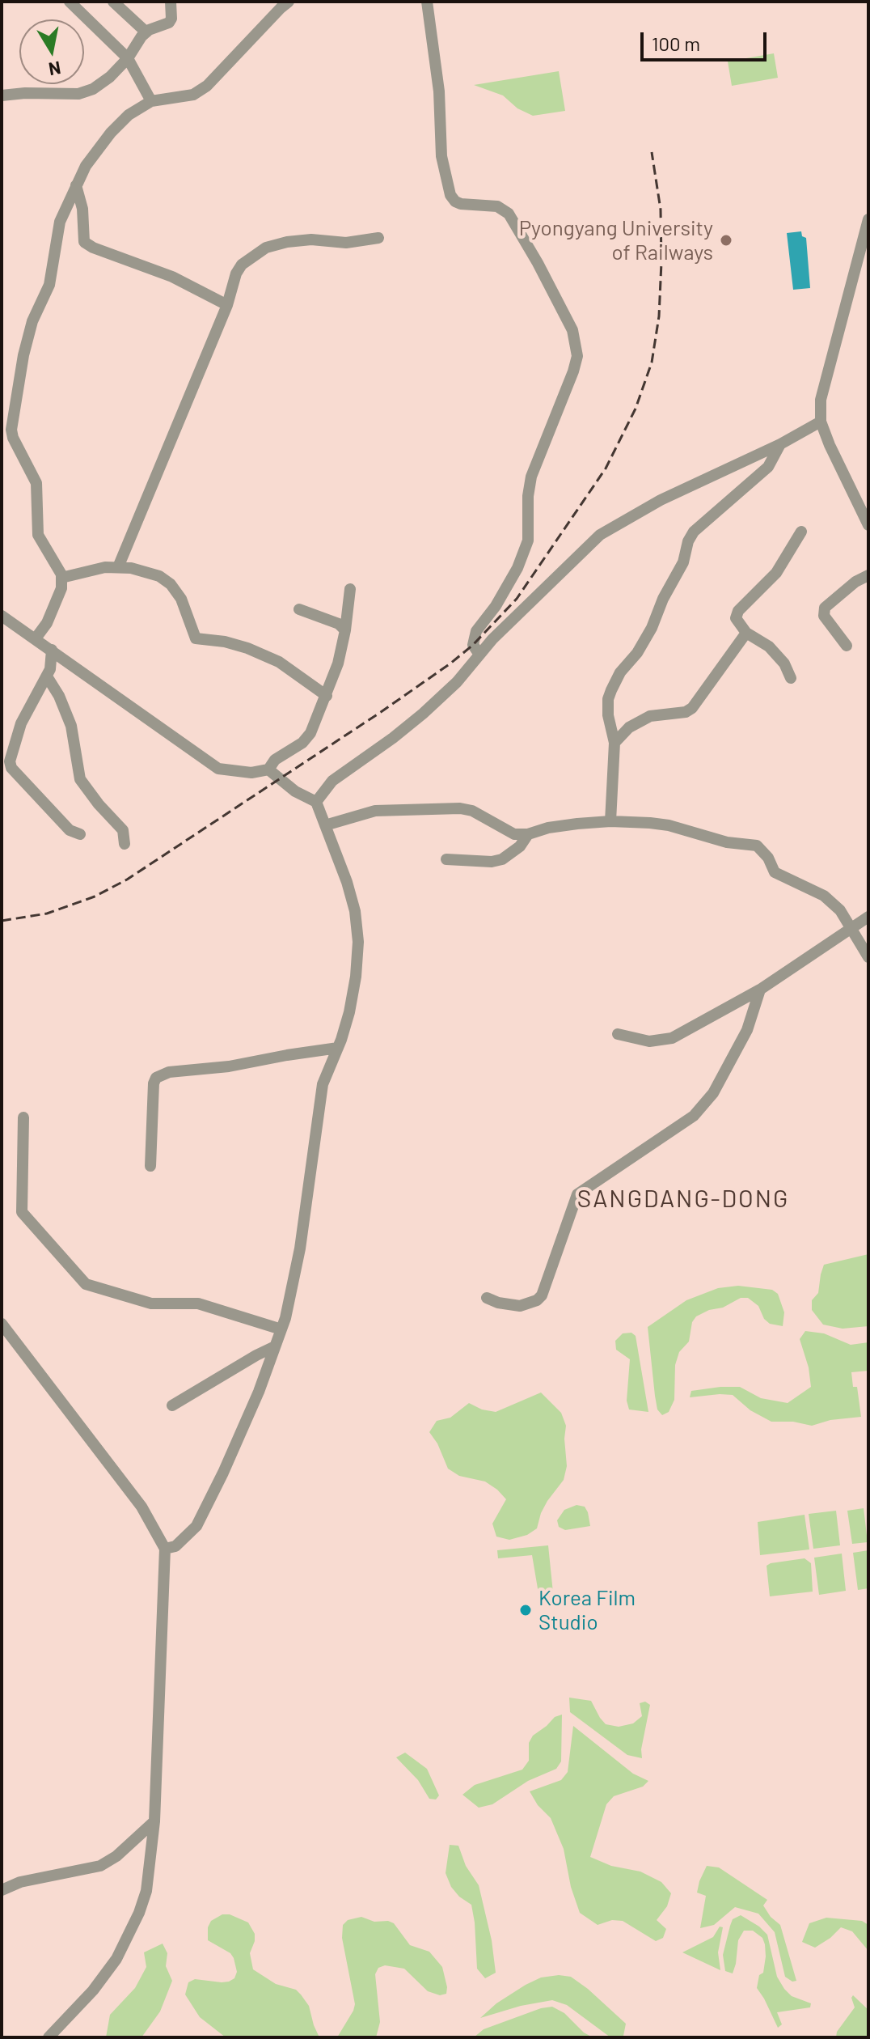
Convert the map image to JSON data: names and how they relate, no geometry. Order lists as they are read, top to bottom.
{
  "districts": ["SANGDANG-DONG"],
  "places": ["Pyongyang University of Railways", "Korea Film Studio"],
  "scale_bar": "100 m",
  "north": "bottom"
}
